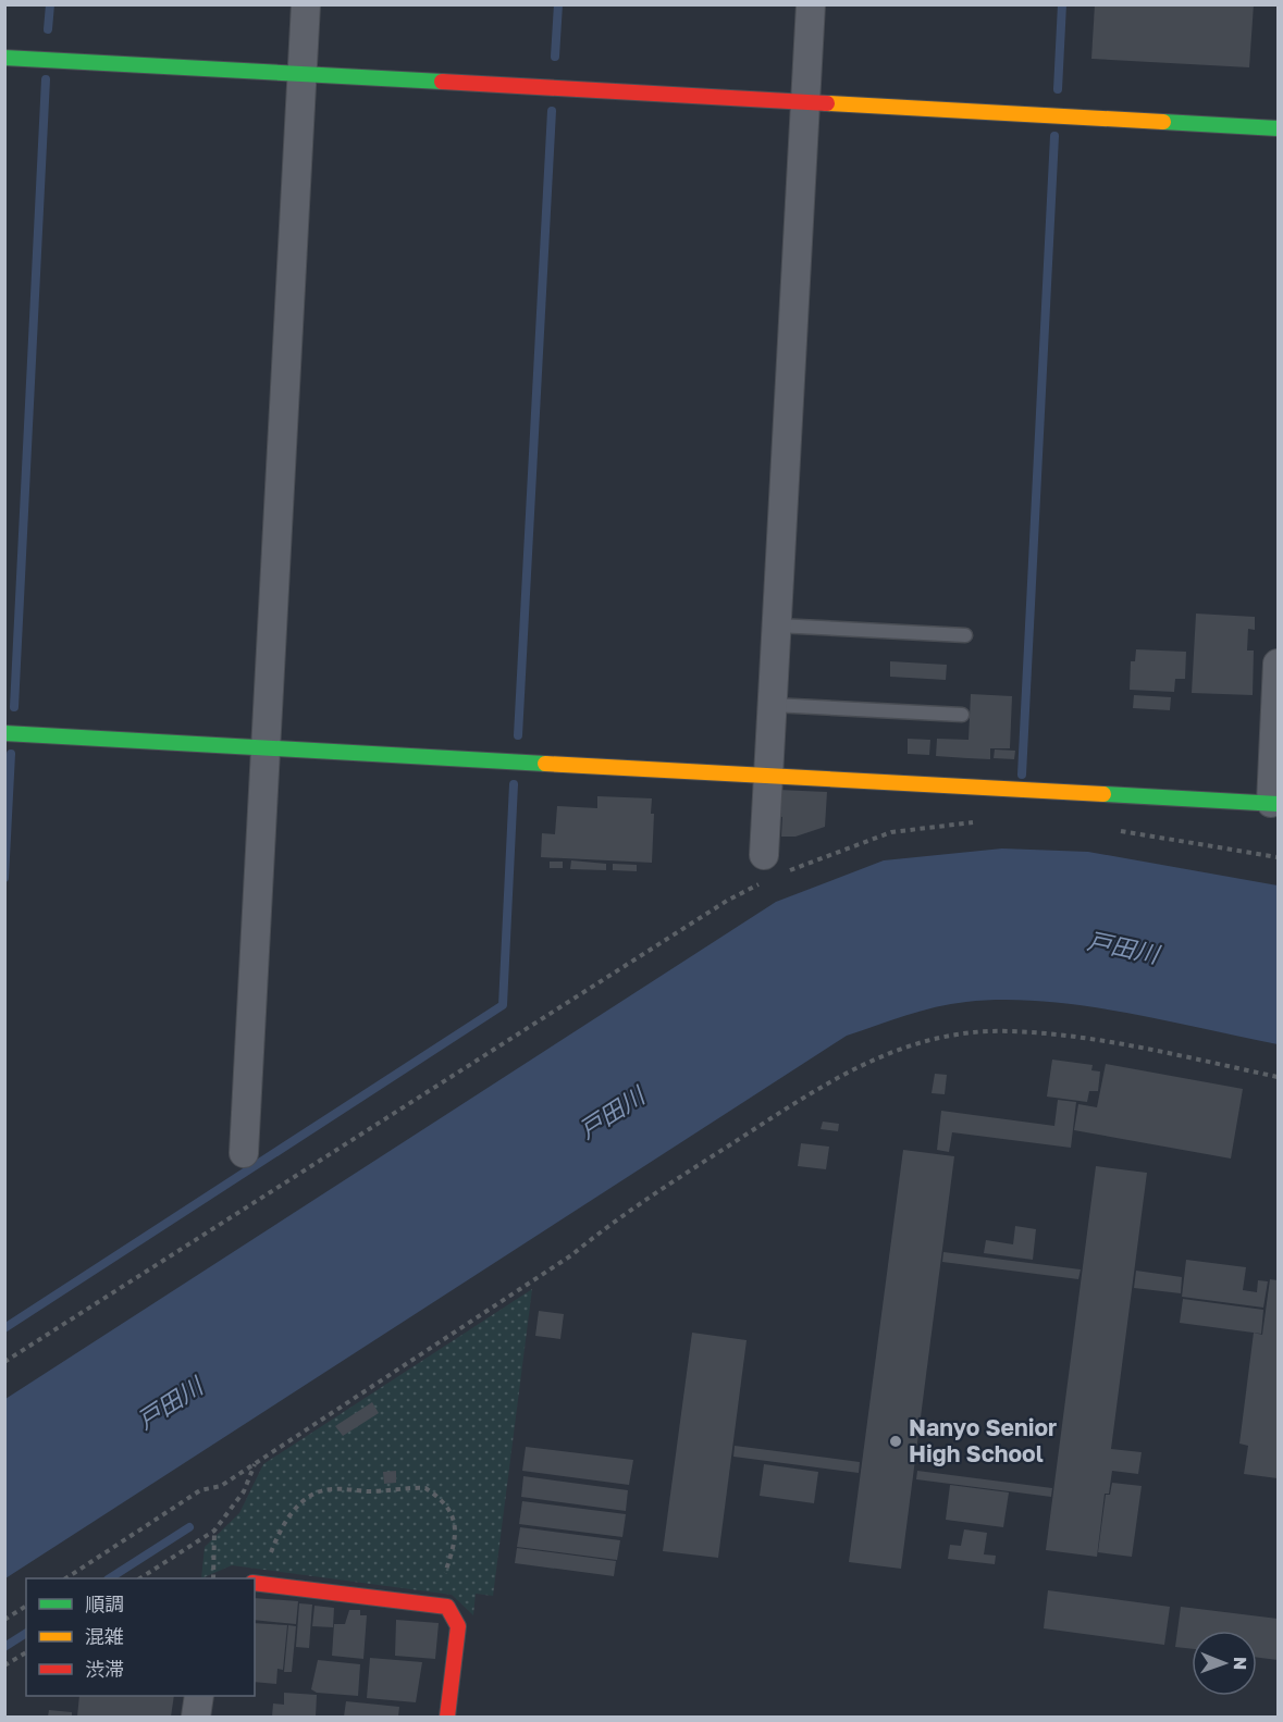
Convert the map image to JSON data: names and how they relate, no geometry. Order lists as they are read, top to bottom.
{
  "water": ["戸田川"],
  "places": ["Nanyo Senior High School"],
  "legend": ["順調", "混雑", "渋滞"],
  "north": "right"
}
